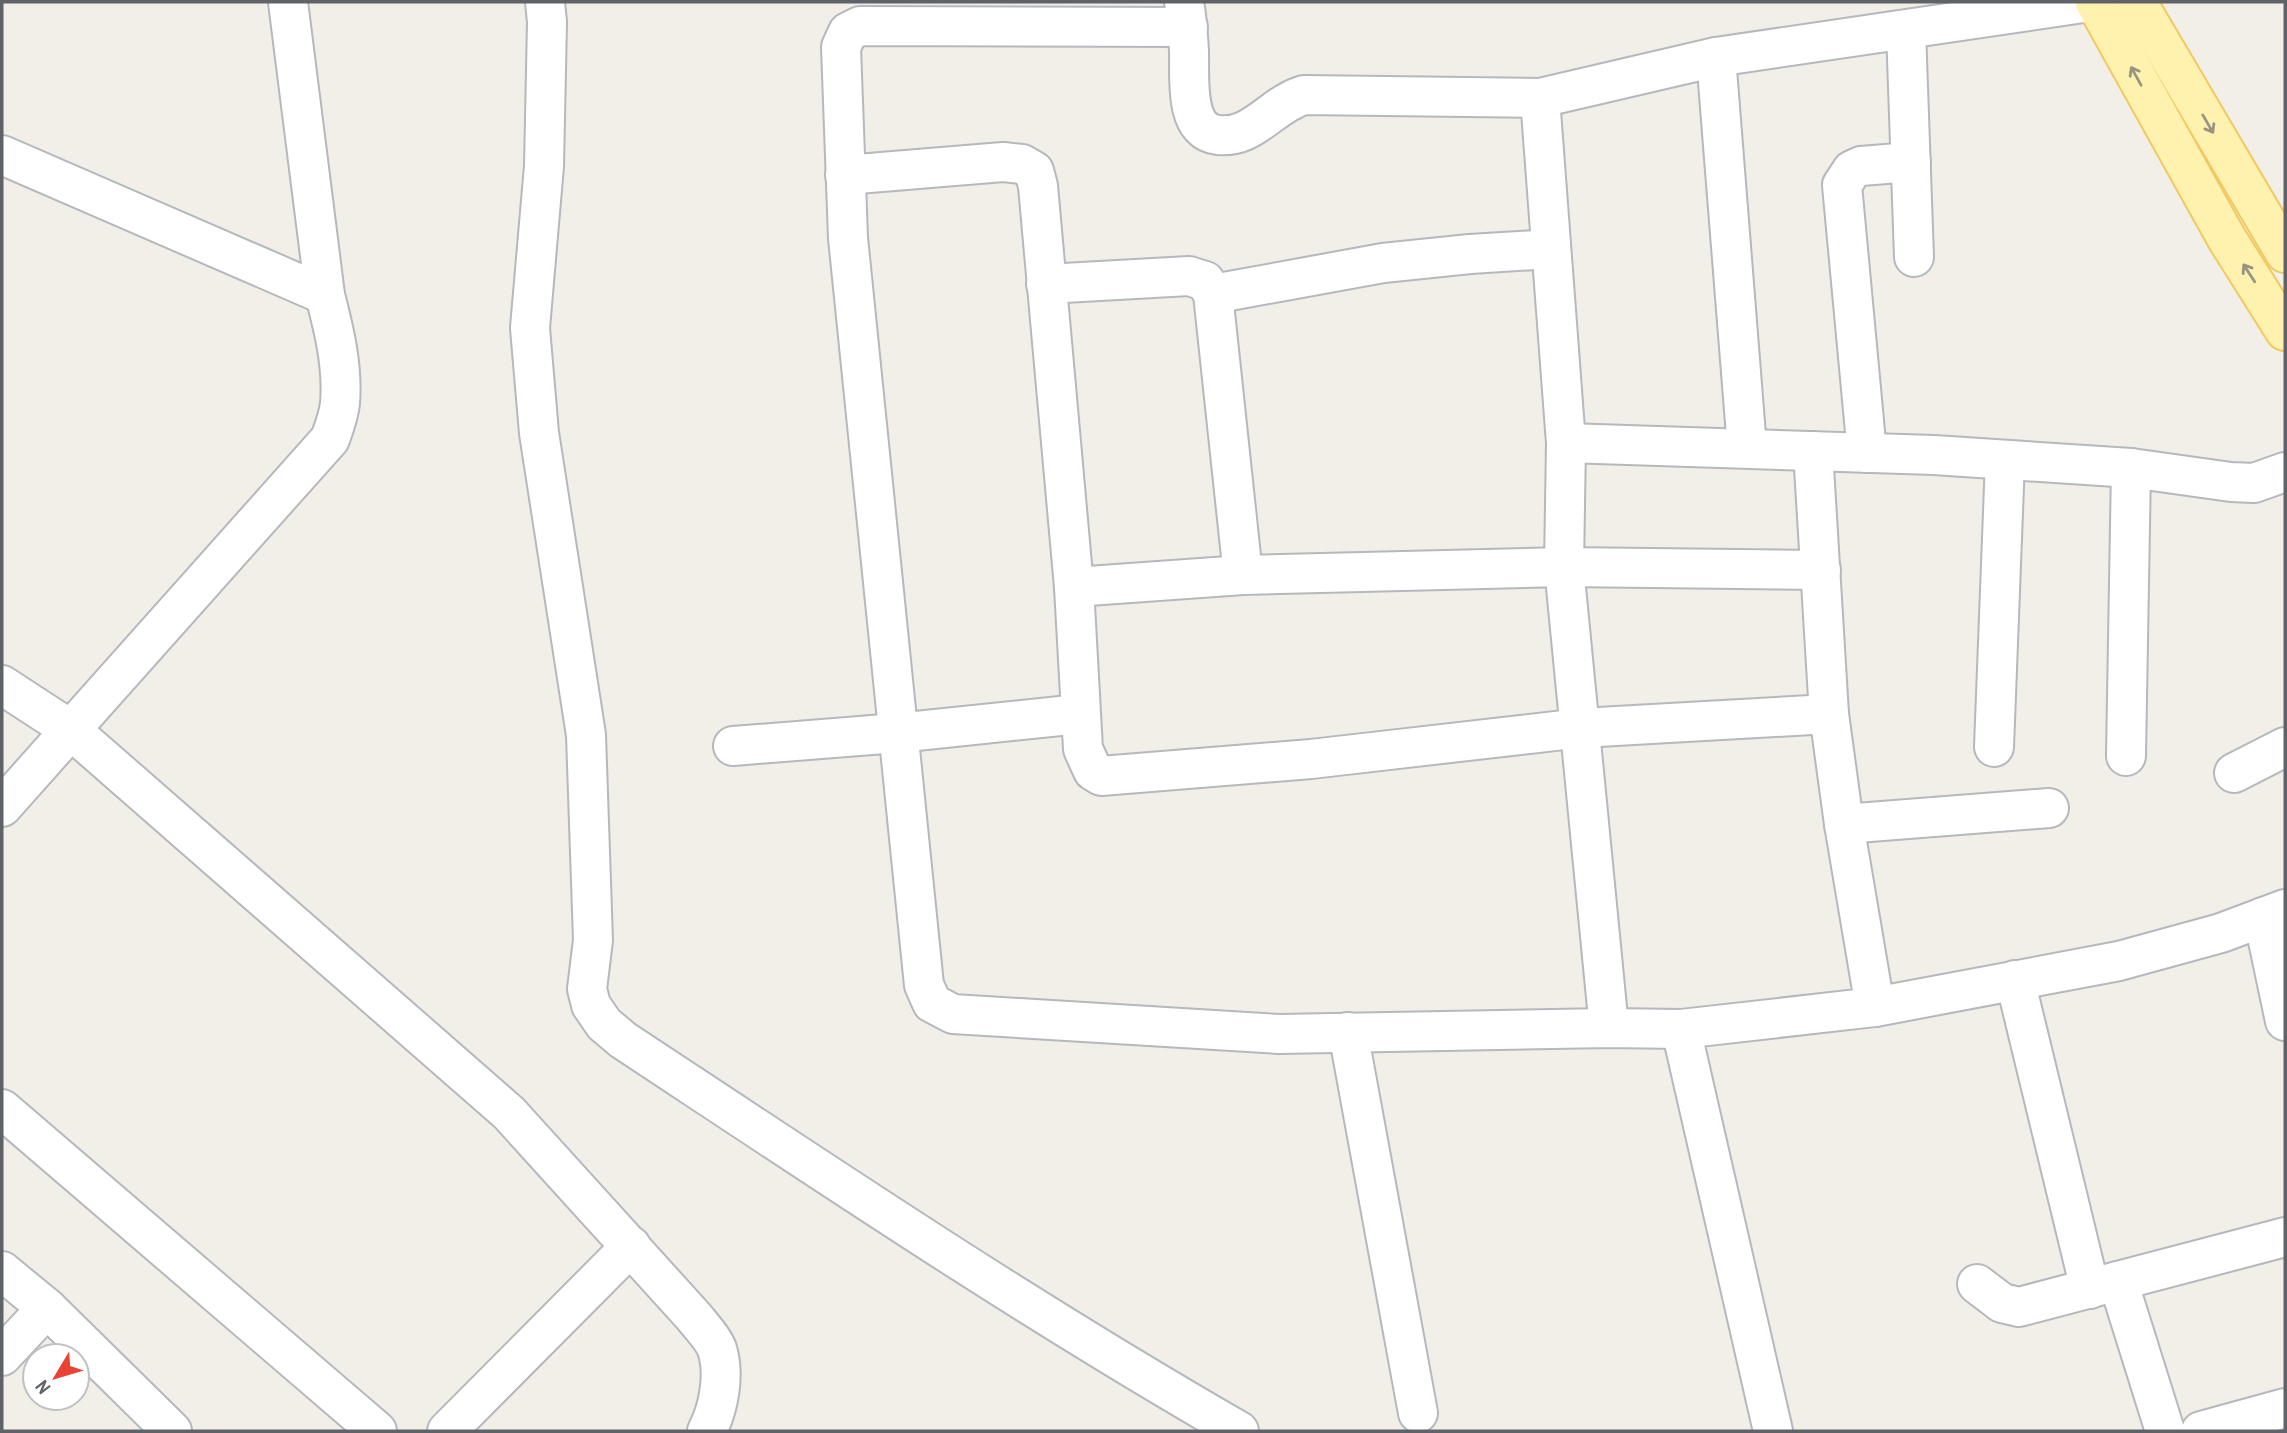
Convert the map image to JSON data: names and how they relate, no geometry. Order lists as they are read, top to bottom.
{
  "north": "bottom left"
}
